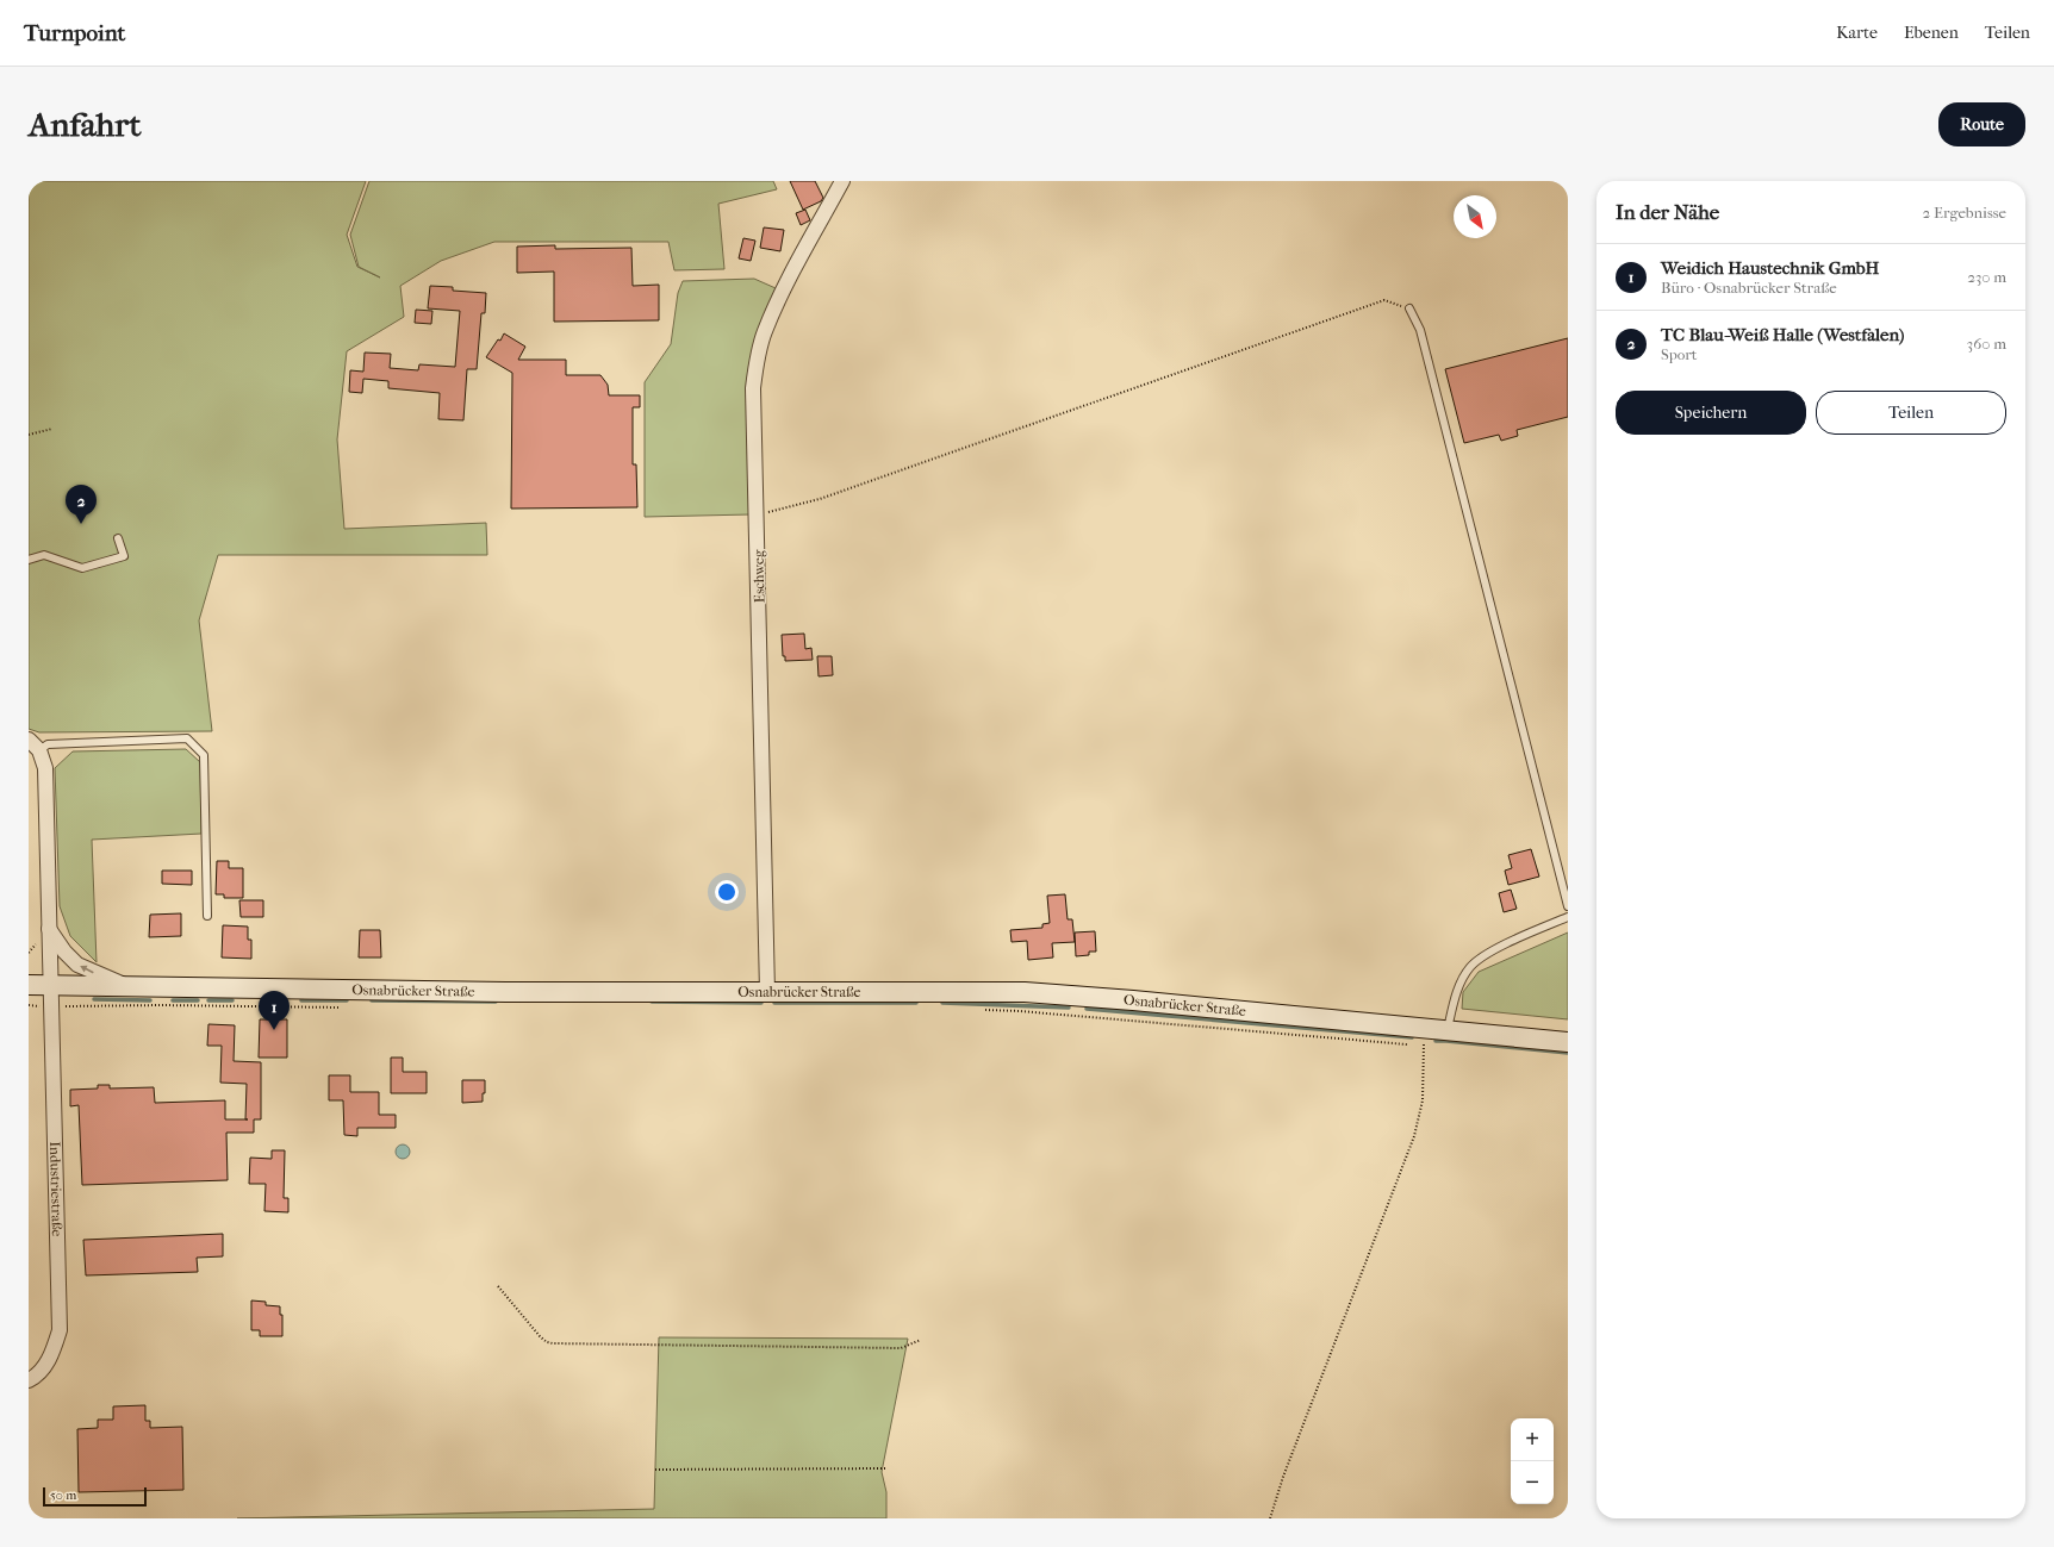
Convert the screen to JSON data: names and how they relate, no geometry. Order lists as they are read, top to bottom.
{
  "streets": {
    "main road": ["Osnabrücker Straße"],
    "street": ["Eschweg", "Industriestraße"]
  },
  "crossings": [
    ["Eschweg", "Osnabrücker Straße"],
    ["Osnabrücker Straße", "Industriestraße"]
  ],
  "scale_bar": "50 m",
  "north": "bottom right",
  "page": {
    "header": "Turnpoint",
    "nav": ["Karte", "Ebenen", "Teilen"],
    "buttons": [
      "Route",
      ["Speichern", "Teilen"]
    ],
    "title": "Anfahrt",
    "heading": ["In der Nähe", "2 Ergebnisse"],
    "list": [
      {
        "mark": "1",
        "name": "Weidich Haustechnik GmbH",
        "note": "Büro · Osnabrücker Straße",
        "value": "230 m"
      },
      {
        "mark": "2",
        "name": "TC Blau-Weiß Halle (Westfalen)",
        "note": "Sport",
        "value": "360 m"
      }
    ],
    "pins": ["2", "1"],
    "map_buttons": ["+", "−"],
    "scale": "50 m"
  }
}
